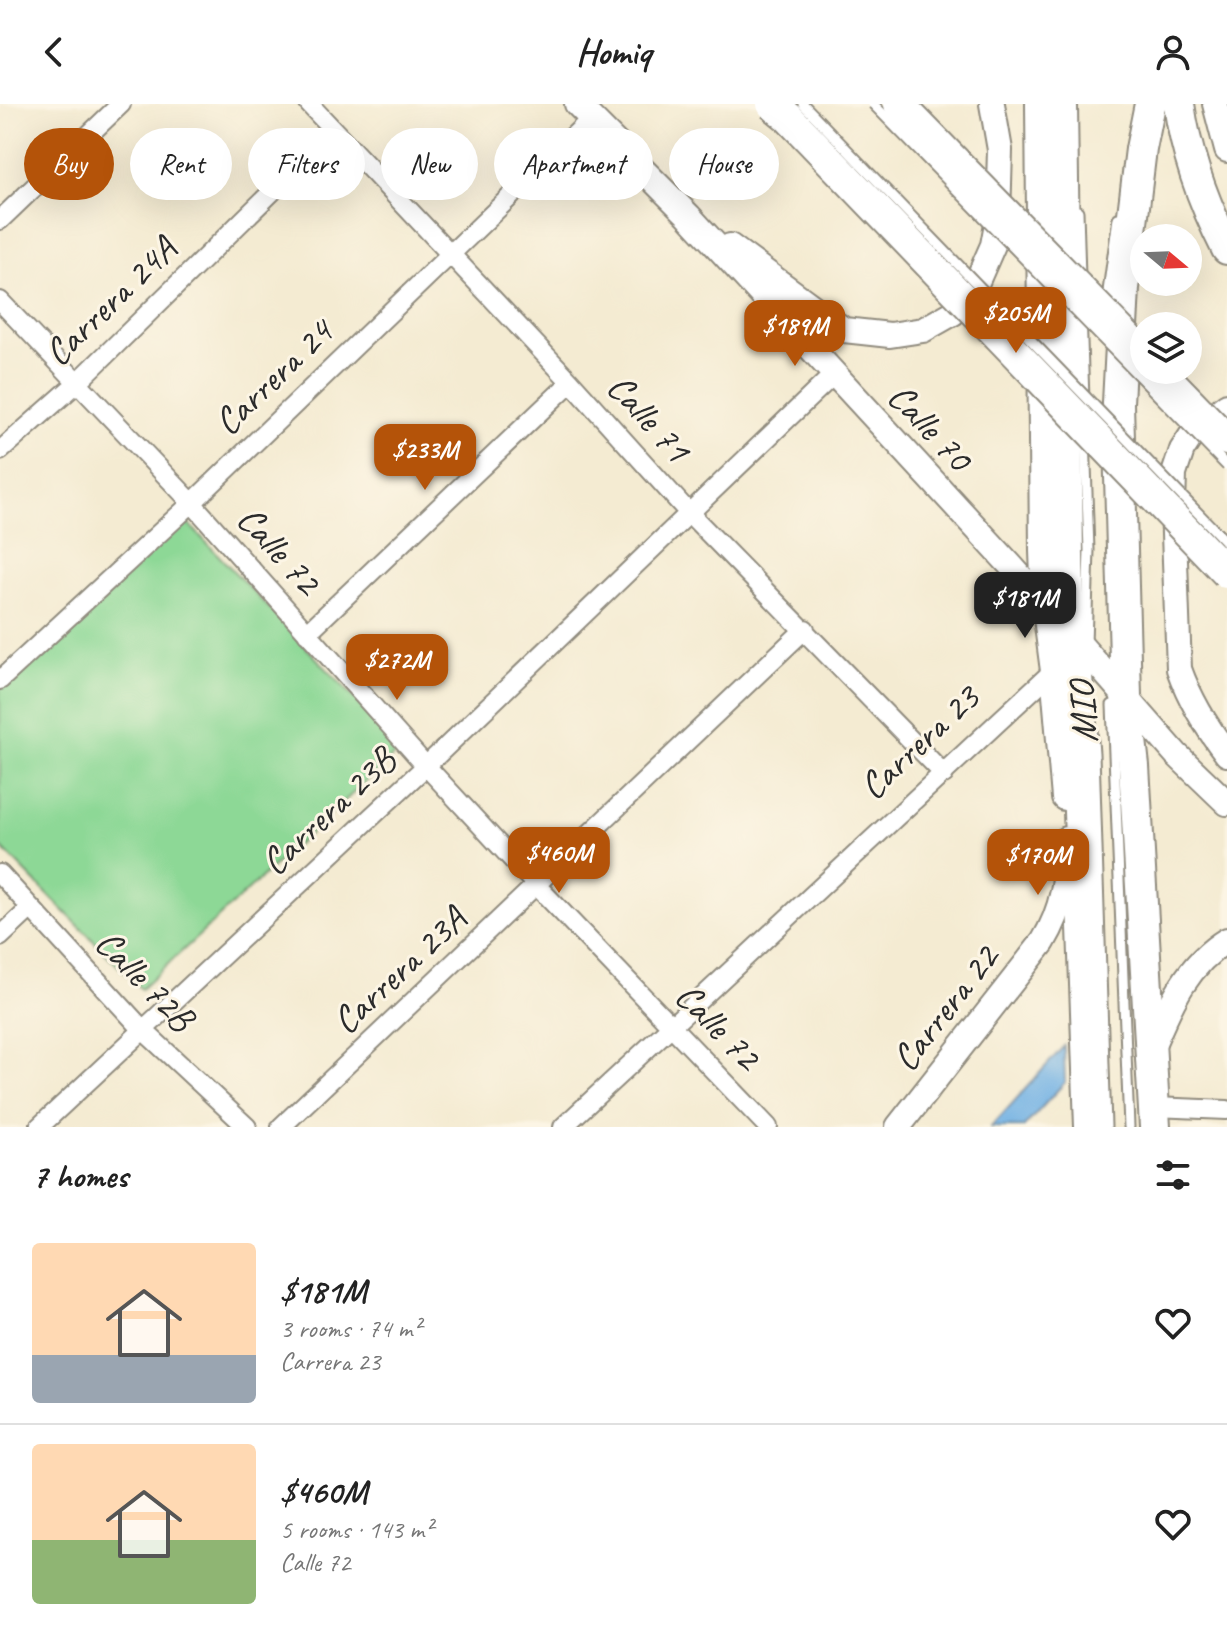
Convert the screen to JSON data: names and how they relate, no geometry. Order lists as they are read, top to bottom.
{
  "streets": {
    "street": [
      "Carrera 24A",
      "Carrera 24",
      "Calle 71",
      "Calle 70",
      "Calle 72",
      "Carrera 23",
      "Carrera 23B",
      "Carrera 23A",
      "Calle 72B",
      "Carrera 22"
    ],
    "lane": ["MIO"]
  },
  "crossings": [
    ["Carrera 24A", "Calle 72"],
    ["Carrera 24", "Calle 71"],
    ["Carrera 24", "Calle 70"],
    ["Carrera 24", "Calle 72"],
    ["Calle 71", "Carrera 23"],
    ["Calle 71", "Carrera 23B"],
    ["Calle 71", "Carrera 23A"],
    ["Calle 70", "MIO"],
    ["Calle 70", "Carrera 23"],
    ["Calle 70", "Carrera 23B"],
    ["Calle 70", "Carrera 22"],
    ["Calle 72", "Carrera 23"],
    ["Calle 72", "Carrera 23B"],
    ["Calle 72", "Carrera 23A"],
    ["MIO", "Carrera 23"],
    ["MIO", "Carrera 22"],
    ["Carrera 23", "Carrera 22"],
    ["Carrera 23B", "Calle 72B"]
  ],
  "north": "right",
  "page": {
    "header": "Homiq",
    "chip": [
      "Buy",
      "Rent",
      "Filters",
      "New",
      "Apartment",
      "House"
    ],
    "price": [
      "$205M",
      "$189M",
      "$233M",
      "$181M",
      "$272M",
      "$460M",
      "$170M"
    ],
    "heading": "7 homes",
    "list": [
      {
        "name": "$181M",
        "note": "3 rooms · 74 m² · Carrera 23"
      },
      {
        "name": "$460M",
        "note": "5 rooms · 143 m² · Calle 72"
      }
    ]
  }
}
